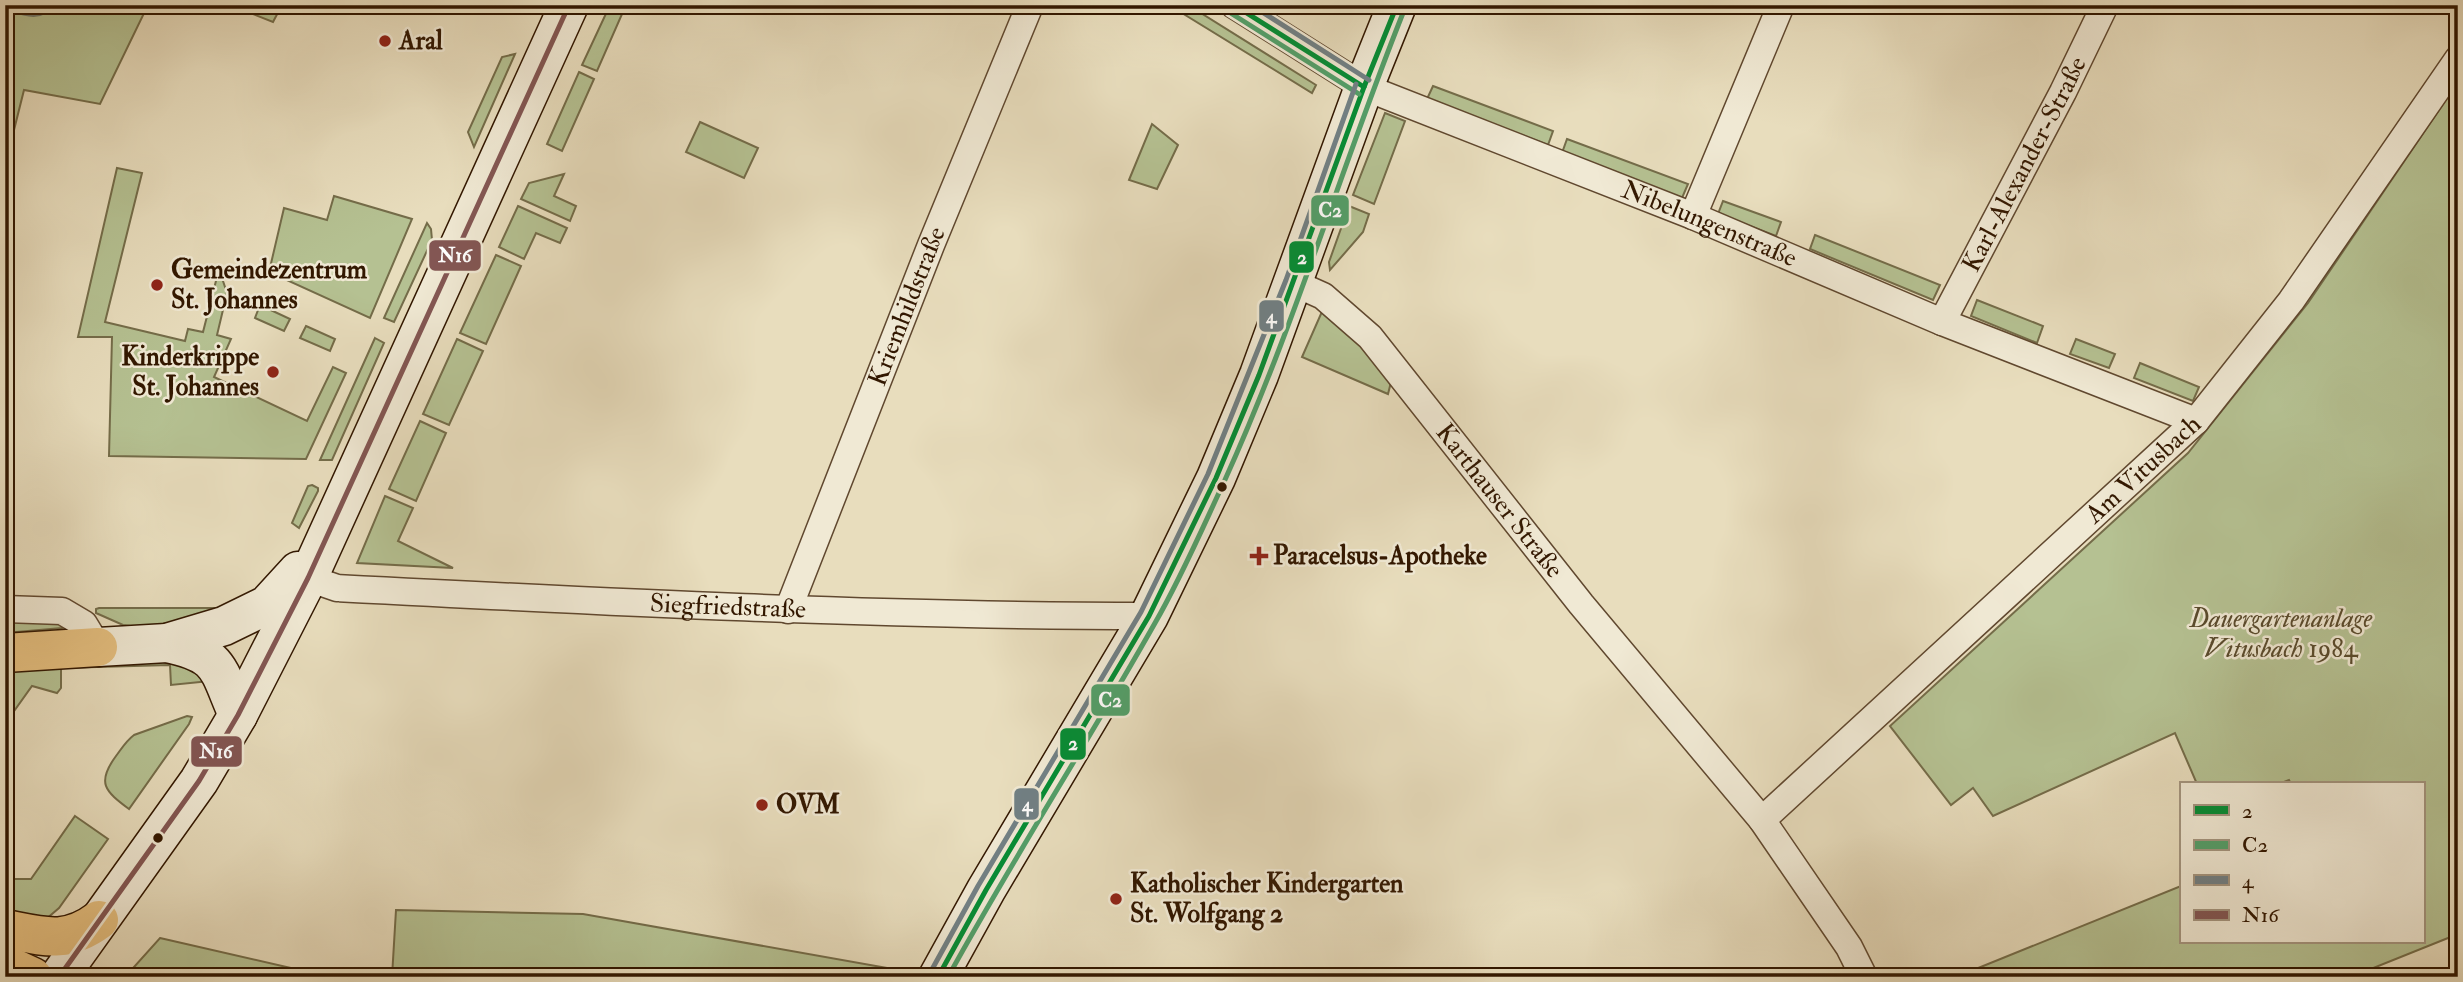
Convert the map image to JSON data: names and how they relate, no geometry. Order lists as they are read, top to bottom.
{
  "streets": {
    "street": [
      "Karl-Alexander-Straße",
      "Nibelungenstraße",
      "Kriemhildstraße",
      "Am Vitusbach",
      "Karthauser Straße",
      "Siegfriedstraße"
    ]
  },
  "crossings": [
    ["Karl-Alexander-Straße", "Nibelungenstraße"],
    ["Nibelungenstraße", "Am Vitusbach"],
    ["Kriemhildstraße", "Siegfriedstraße"],
    ["Am Vitusbach", "Karthauser Straße"]
  ],
  "parks": ["Dauergartenanlage Vitusbach 1984"],
  "places": {
    "other": [
      "Aral",
      "Gemeindezentrum St. Johannes",
      "Kinderkrippe St. Johannes",
      "OVM",
      "Katholischer Kindergarten St. Wolfgang 2"
    ],
    "health": ["Paracelsus-Apotheke"]
  },
  "lines": [
    "transit line 2",
    "transit line 4",
    "transit line N16",
    "transit line C2"
  ],
  "legend": [
    "2",
    "C2",
    "4",
    "N16"
  ]
}
